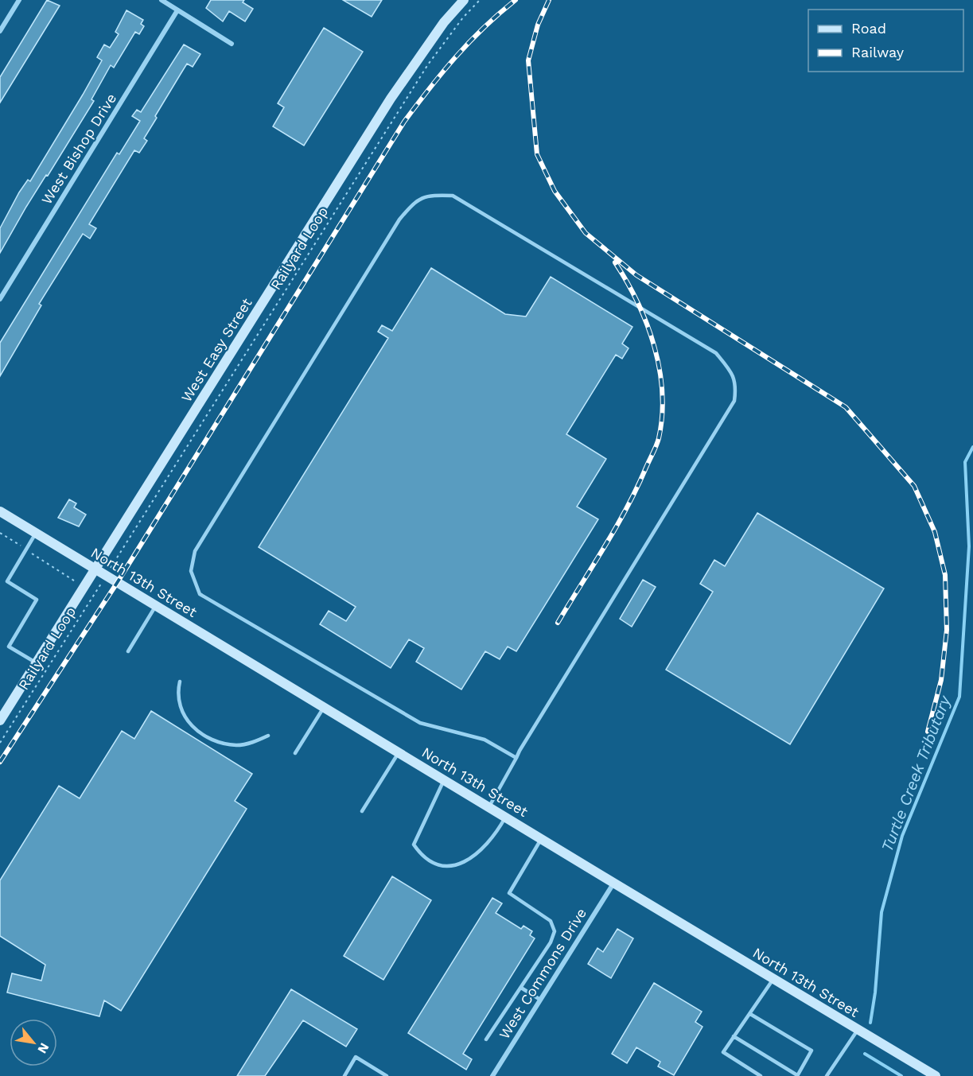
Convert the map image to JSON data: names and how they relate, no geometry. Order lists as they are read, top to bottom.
{
  "streets": {
    "main road": ["West Easy Street", "North 13th Street"],
    "street": ["West Bishop Drive", "West Commons Drive"],
    "path": ["Railyard Loop"]
  },
  "crossings": [
    ["West Easy Street", "North 13th Street"],
    ["North 13th Street", "West Commons Drive"]
  ],
  "water": ["Turtle Creek Tributary"],
  "legend": ["Road", "Railway"],
  "north": "bottom right"
}
